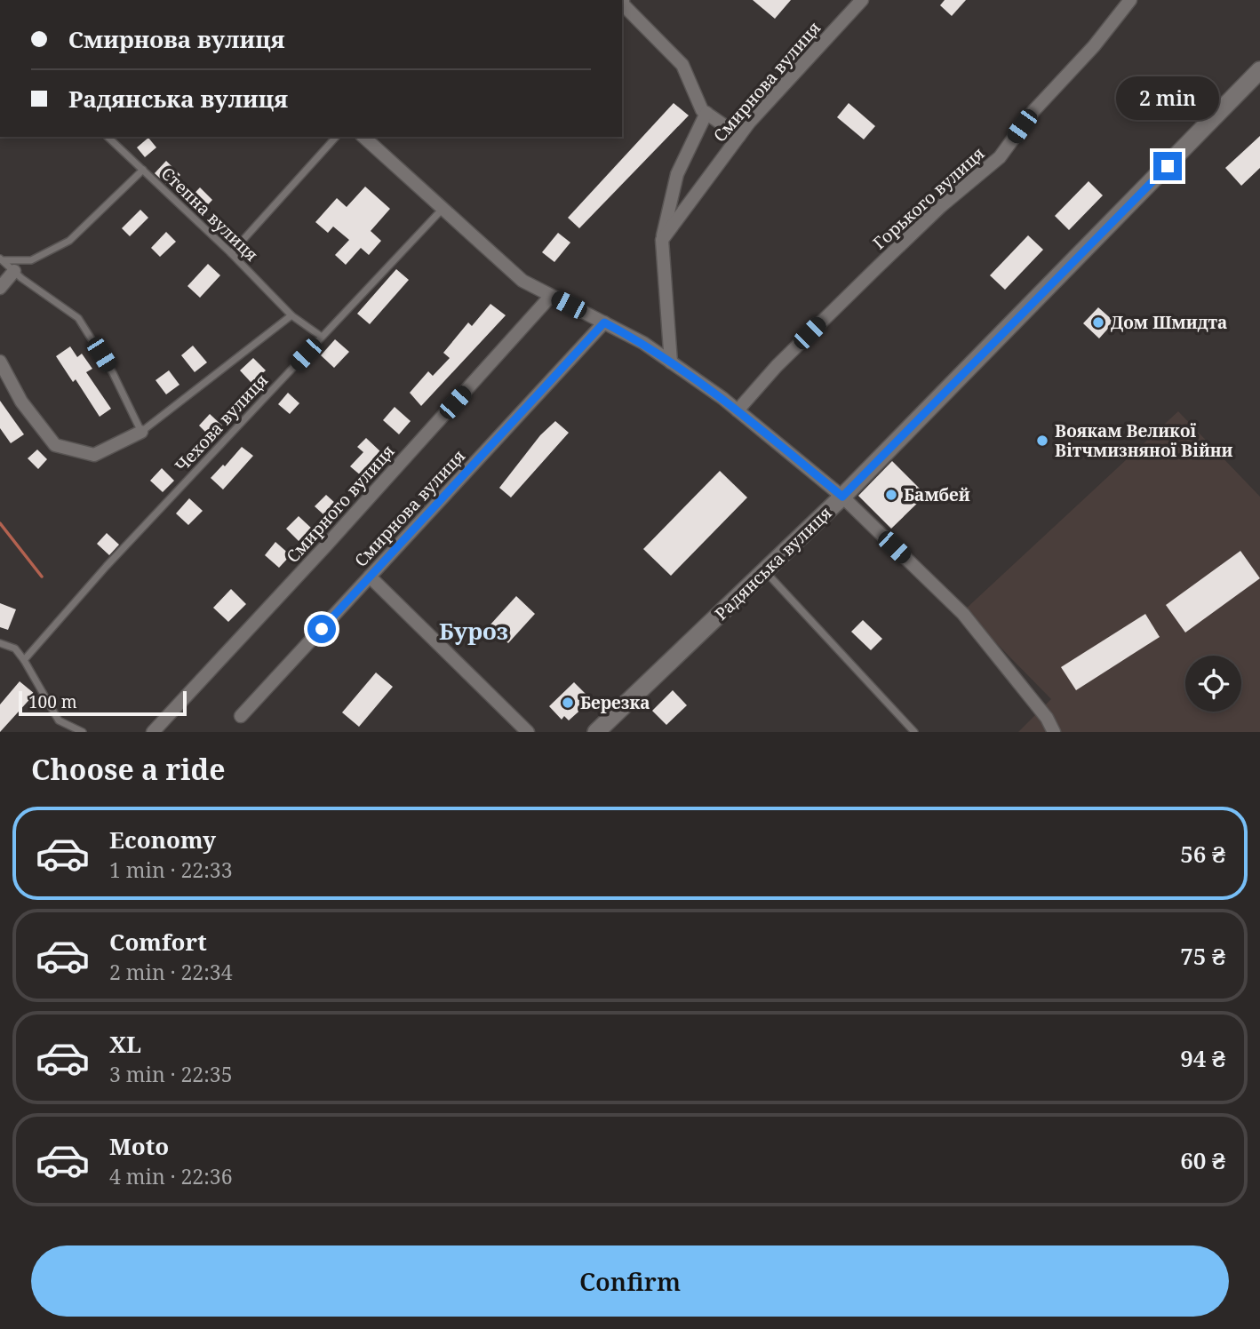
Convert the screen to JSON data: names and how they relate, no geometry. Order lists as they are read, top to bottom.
{
  "streets": {
    "street": [
      "Смирнова вулиця",
      "Горького вулиця",
      "Смирного вулиця",
      "Радянська вулиця"
    ],
    "lane": ["Степна вулиця", "Чехова вулиця"]
  },
  "crossings": [
    ["Степна вулиця", "Чехова вулиця"]
  ],
  "districts": ["Буроз"],
  "places": [
    "Дом Шмидта",
    "Воякам Великої Вітчмизняної Війни",
    "Бамбей",
    "Березка"
  ],
  "scale_bar": "100 m",
  "page": {
    "banner": ["Смирнова вулиця", "Радянська вулиця"],
    "bubble": "2 min",
    "scale": "100 m",
    "heading": "Choose a ride",
    "list": [
      {
        "name": "Economy",
        "note": "1 min · 22:33",
        "value": "56 ₴"
      },
      {
        "name": "Comfort",
        "note": "2 min · 22:34",
        "value": "75 ₴"
      },
      {
        "name": "XL",
        "note": "3 min · 22:35",
        "value": "94 ₴"
      },
      {
        "name": "Moto",
        "note": "4 min · 22:36",
        "value": "60 ₴"
      }
    ],
    "buttons": "Confirm"
  }
}
